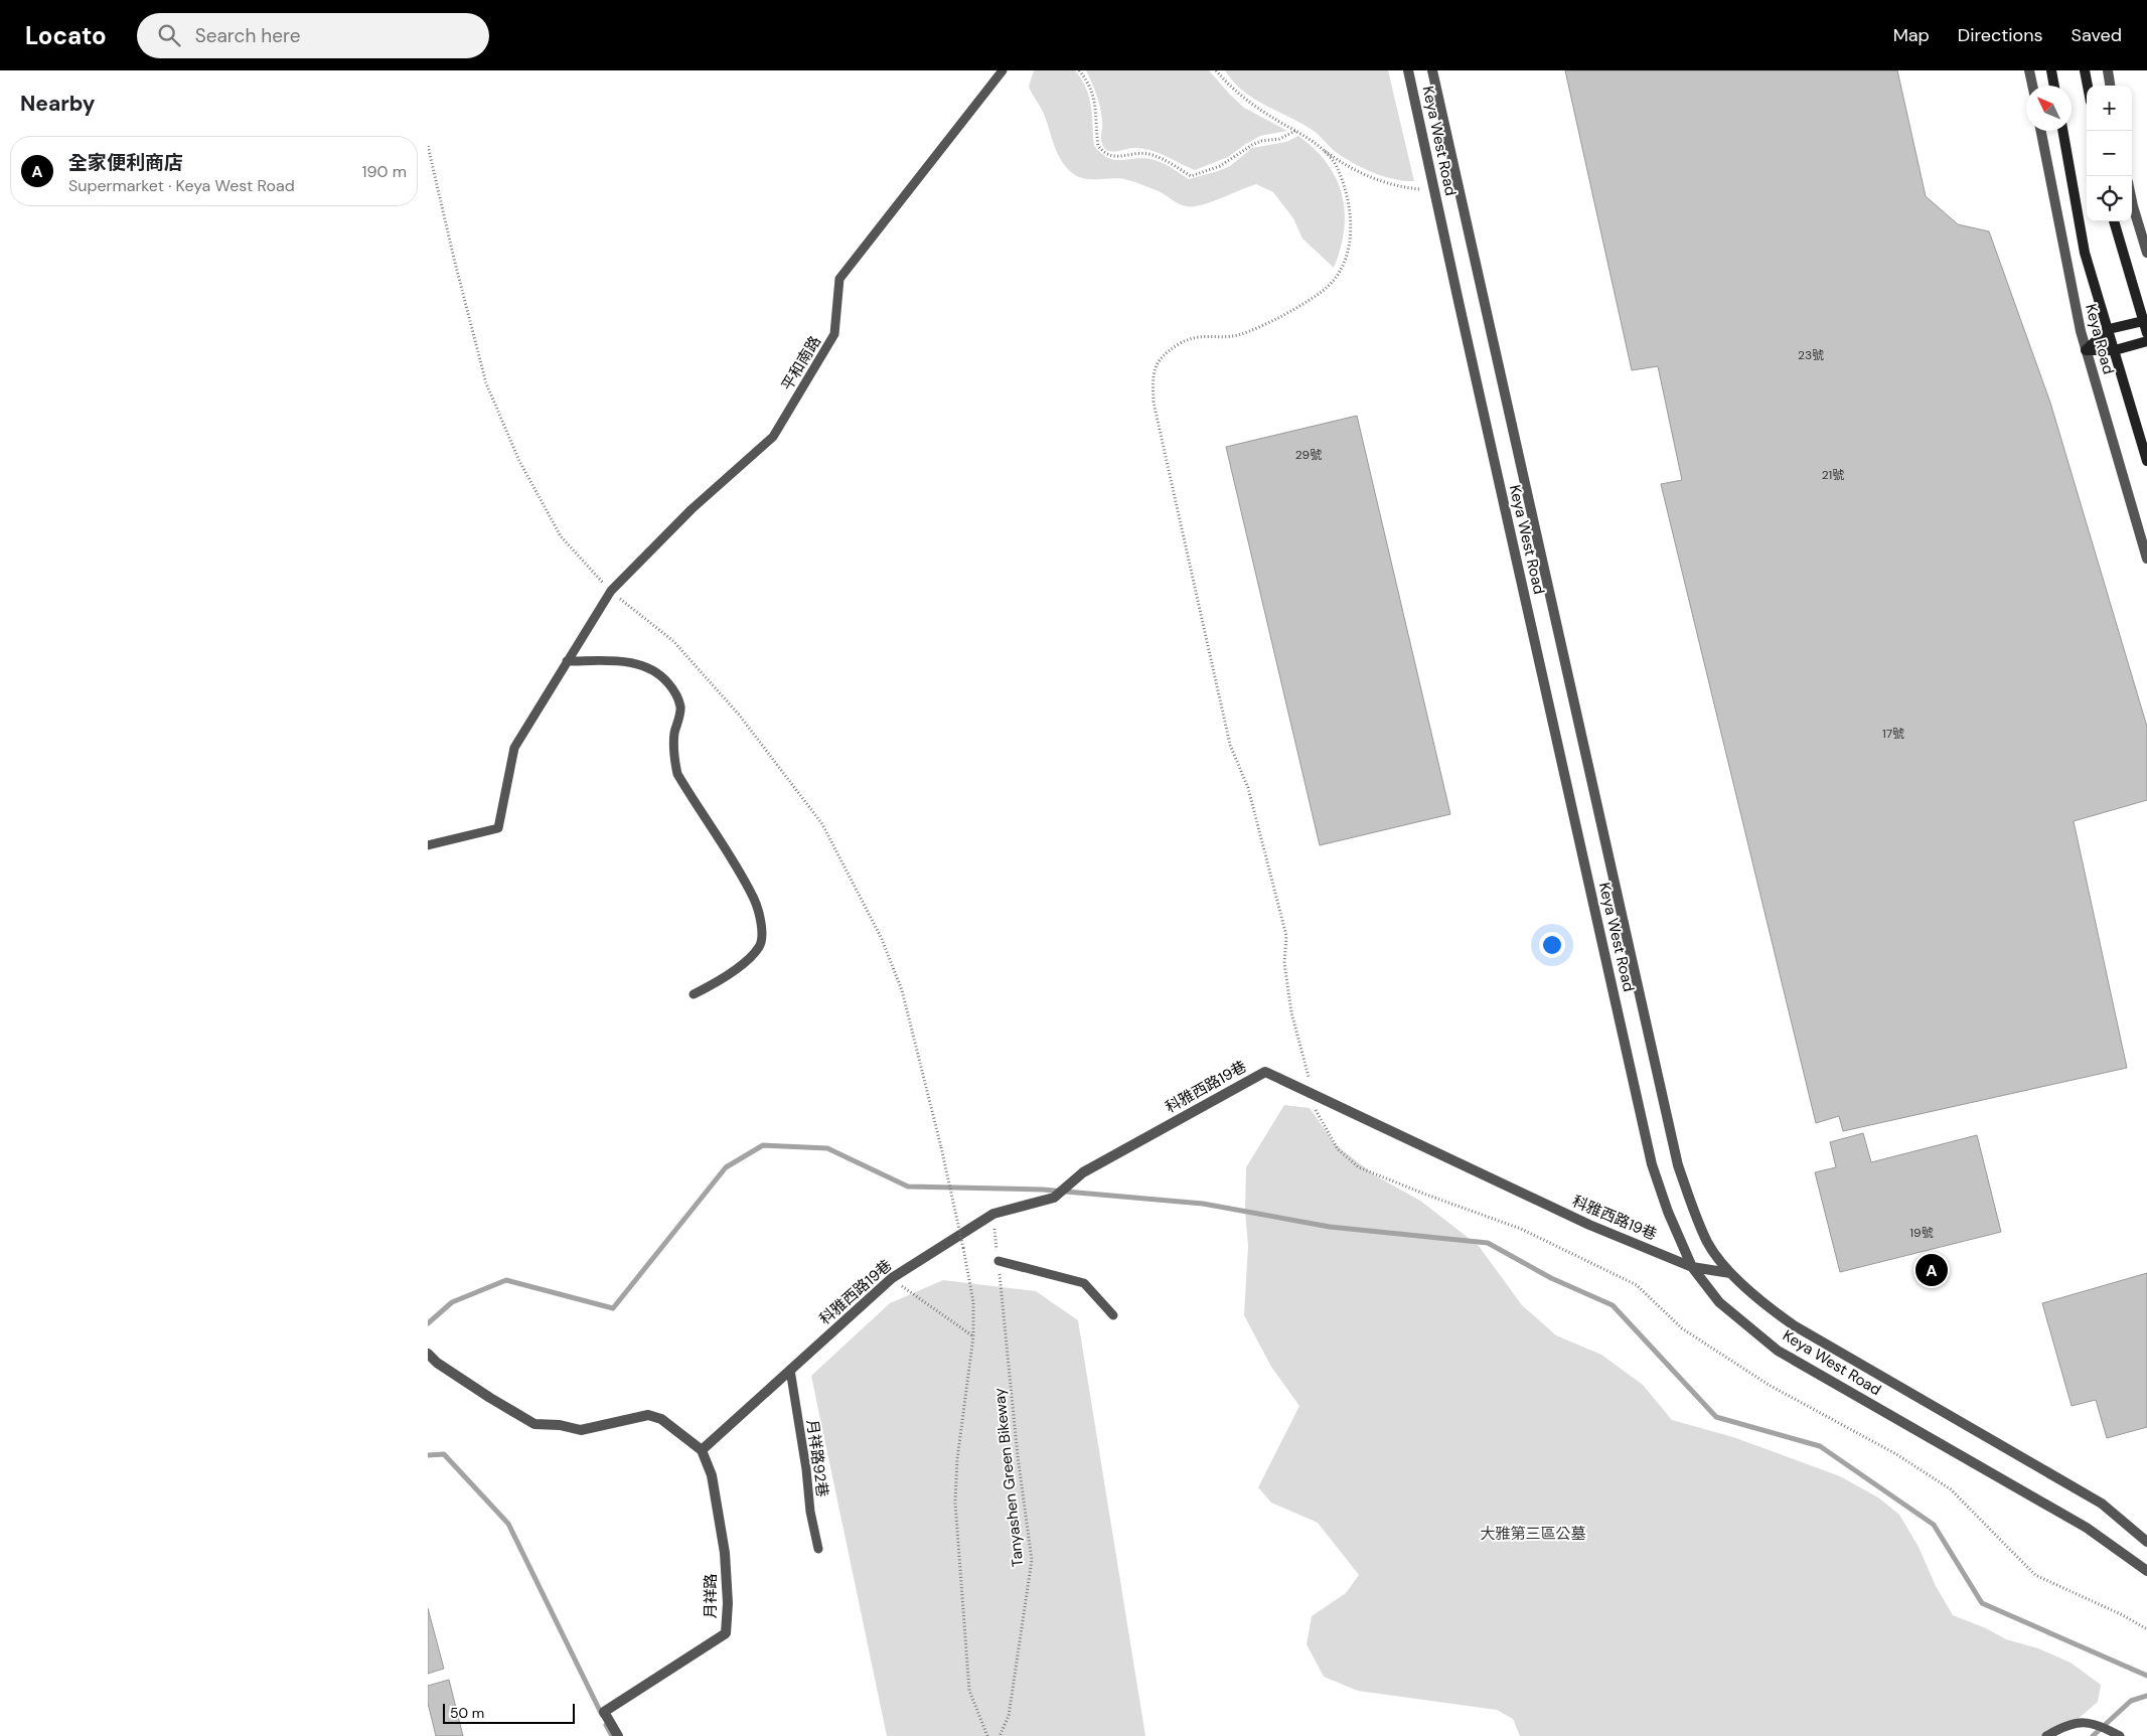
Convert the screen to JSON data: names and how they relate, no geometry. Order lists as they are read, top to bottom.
{
  "streets": {
    "street": [
      "Keya West Road",
      "Keya Road",
      "科雅西路19巷",
      "月祥路"
    ],
    "lane": ["平和南路", "月祥路92巷"],
    "path": ["Tanyashen Green Bikeway"]
  },
  "crossings": [
    ["Keya West Road", "科雅西路19巷"],
    ["科雅西路19巷", "月祥路92巷"],
    ["科雅西路19巷", "Tanyashen Green Bikeway"]
  ],
  "parks": ["大雅第三區公墓"],
  "house_numbers": [
    "23號",
    "29號",
    "21號",
    "17號",
    "19號"
  ],
  "scale_bar": "50 m",
  "north": "top left",
  "page": {
    "header": "Locato",
    "search": "Search here",
    "nav": ["Map", "Directions", "Saved"],
    "heading": "Nearby",
    "map_buttons": ["+", "−"],
    "list": [
      {
        "mark": "A",
        "name": "全家便利商店",
        "note": "Supermarket · Keya West Road",
        "value": "190 m"
      }
    ],
    "pins": "A",
    "scale": "50 m"
  }
}
